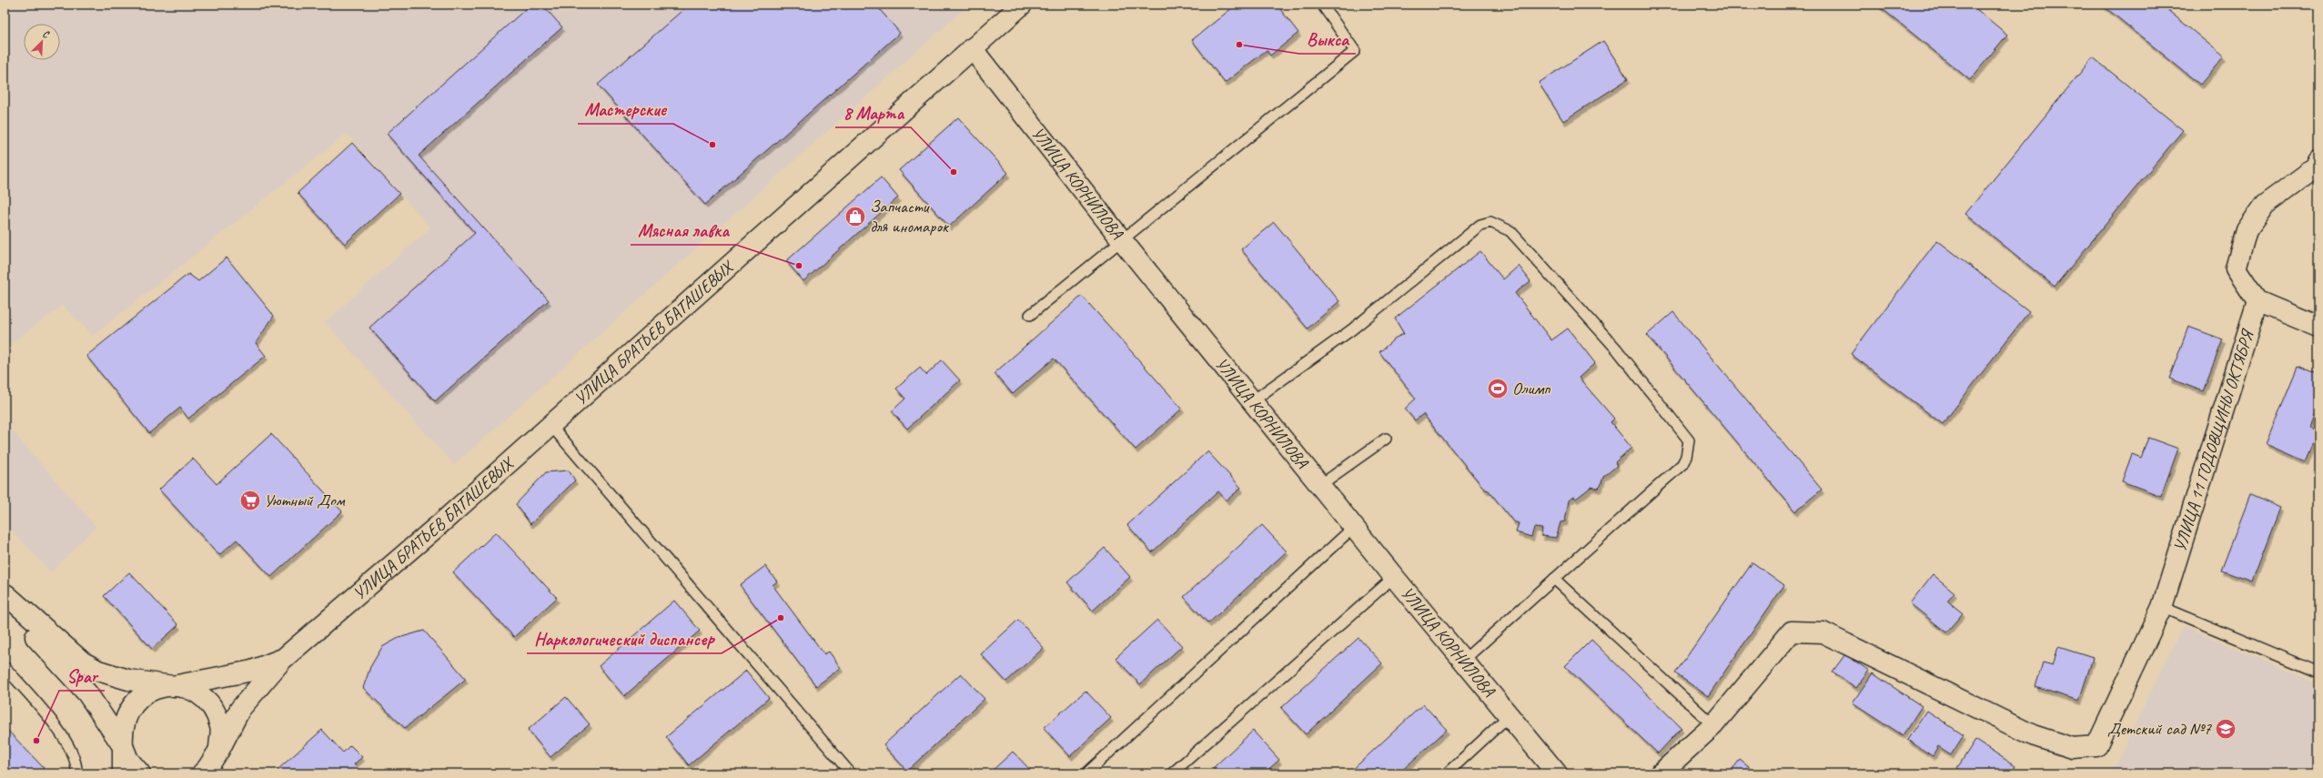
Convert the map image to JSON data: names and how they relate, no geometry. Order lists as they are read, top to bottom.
{
  "streets": {
    "street": ["УЛИЦА КОРНИЛОВА", "УЛИЦА БРАТЬЕВ БАТАШЕВЫХ", "УЛИЦА 11 ГОДОВЩИНЫ ОКТЯБРЯ"]
  },
  "crossings": [
    ["УЛИЦА КОРНИЛОВА", "УЛИЦА БРАТЬЕВ БАТАШЕВЫХ"]
  ],
  "places": {
    "other": [
      "Выкса",
      "Мастерские",
      "8 Марта",
      "Мясная лавка",
      "Наркологический диспансер",
      "Spar"
    ],
    "shop": ["Запчасти для иномарок"],
    "sports": ["Олимп"],
    "supermarket": ["Уютный Дом"],
    "school or university": ["Детский сад №7"]
  },
  "north": "top right"
}
